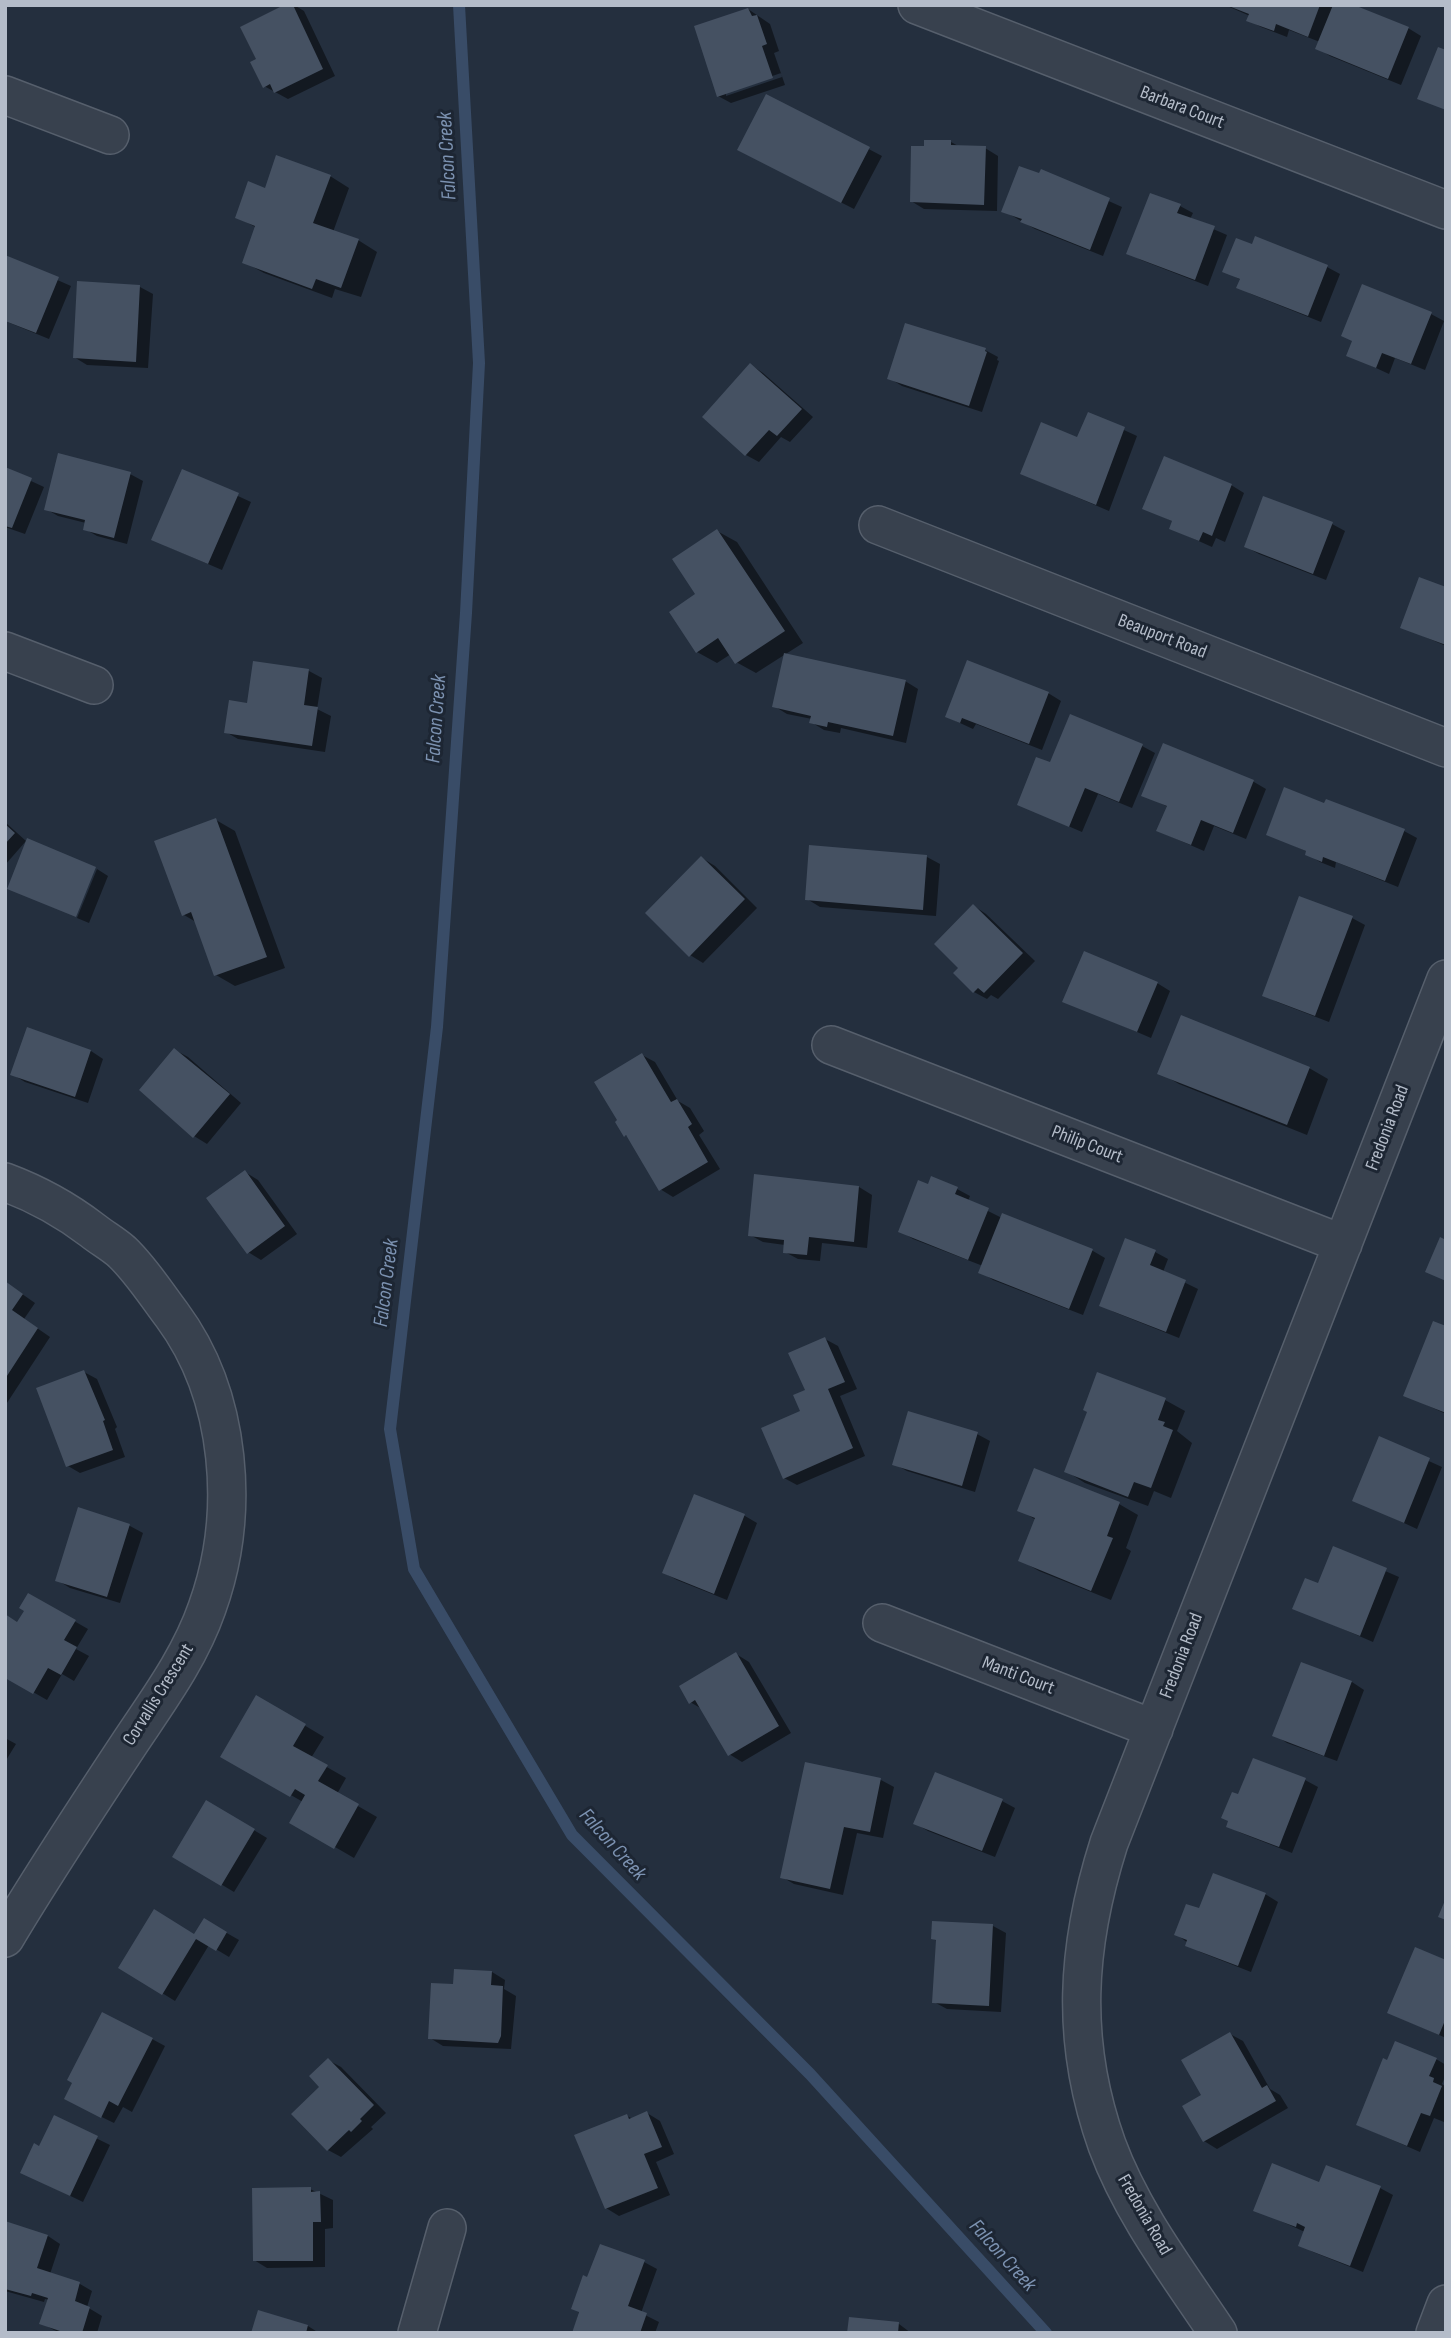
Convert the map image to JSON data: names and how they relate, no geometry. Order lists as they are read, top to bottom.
{
  "streets": {
    "street": [
      "Barbara Court",
      "Beauport Road",
      "Fredonia Road",
      "Philip Court",
      "Manti Court",
      "Corvallis Crescent"
    ]
  },
  "crossings": [
    ["Fredonia Road", "Philip Court"],
    ["Fredonia Road", "Manti Court"]
  ],
  "water": ["Falcon Creek"]
}
